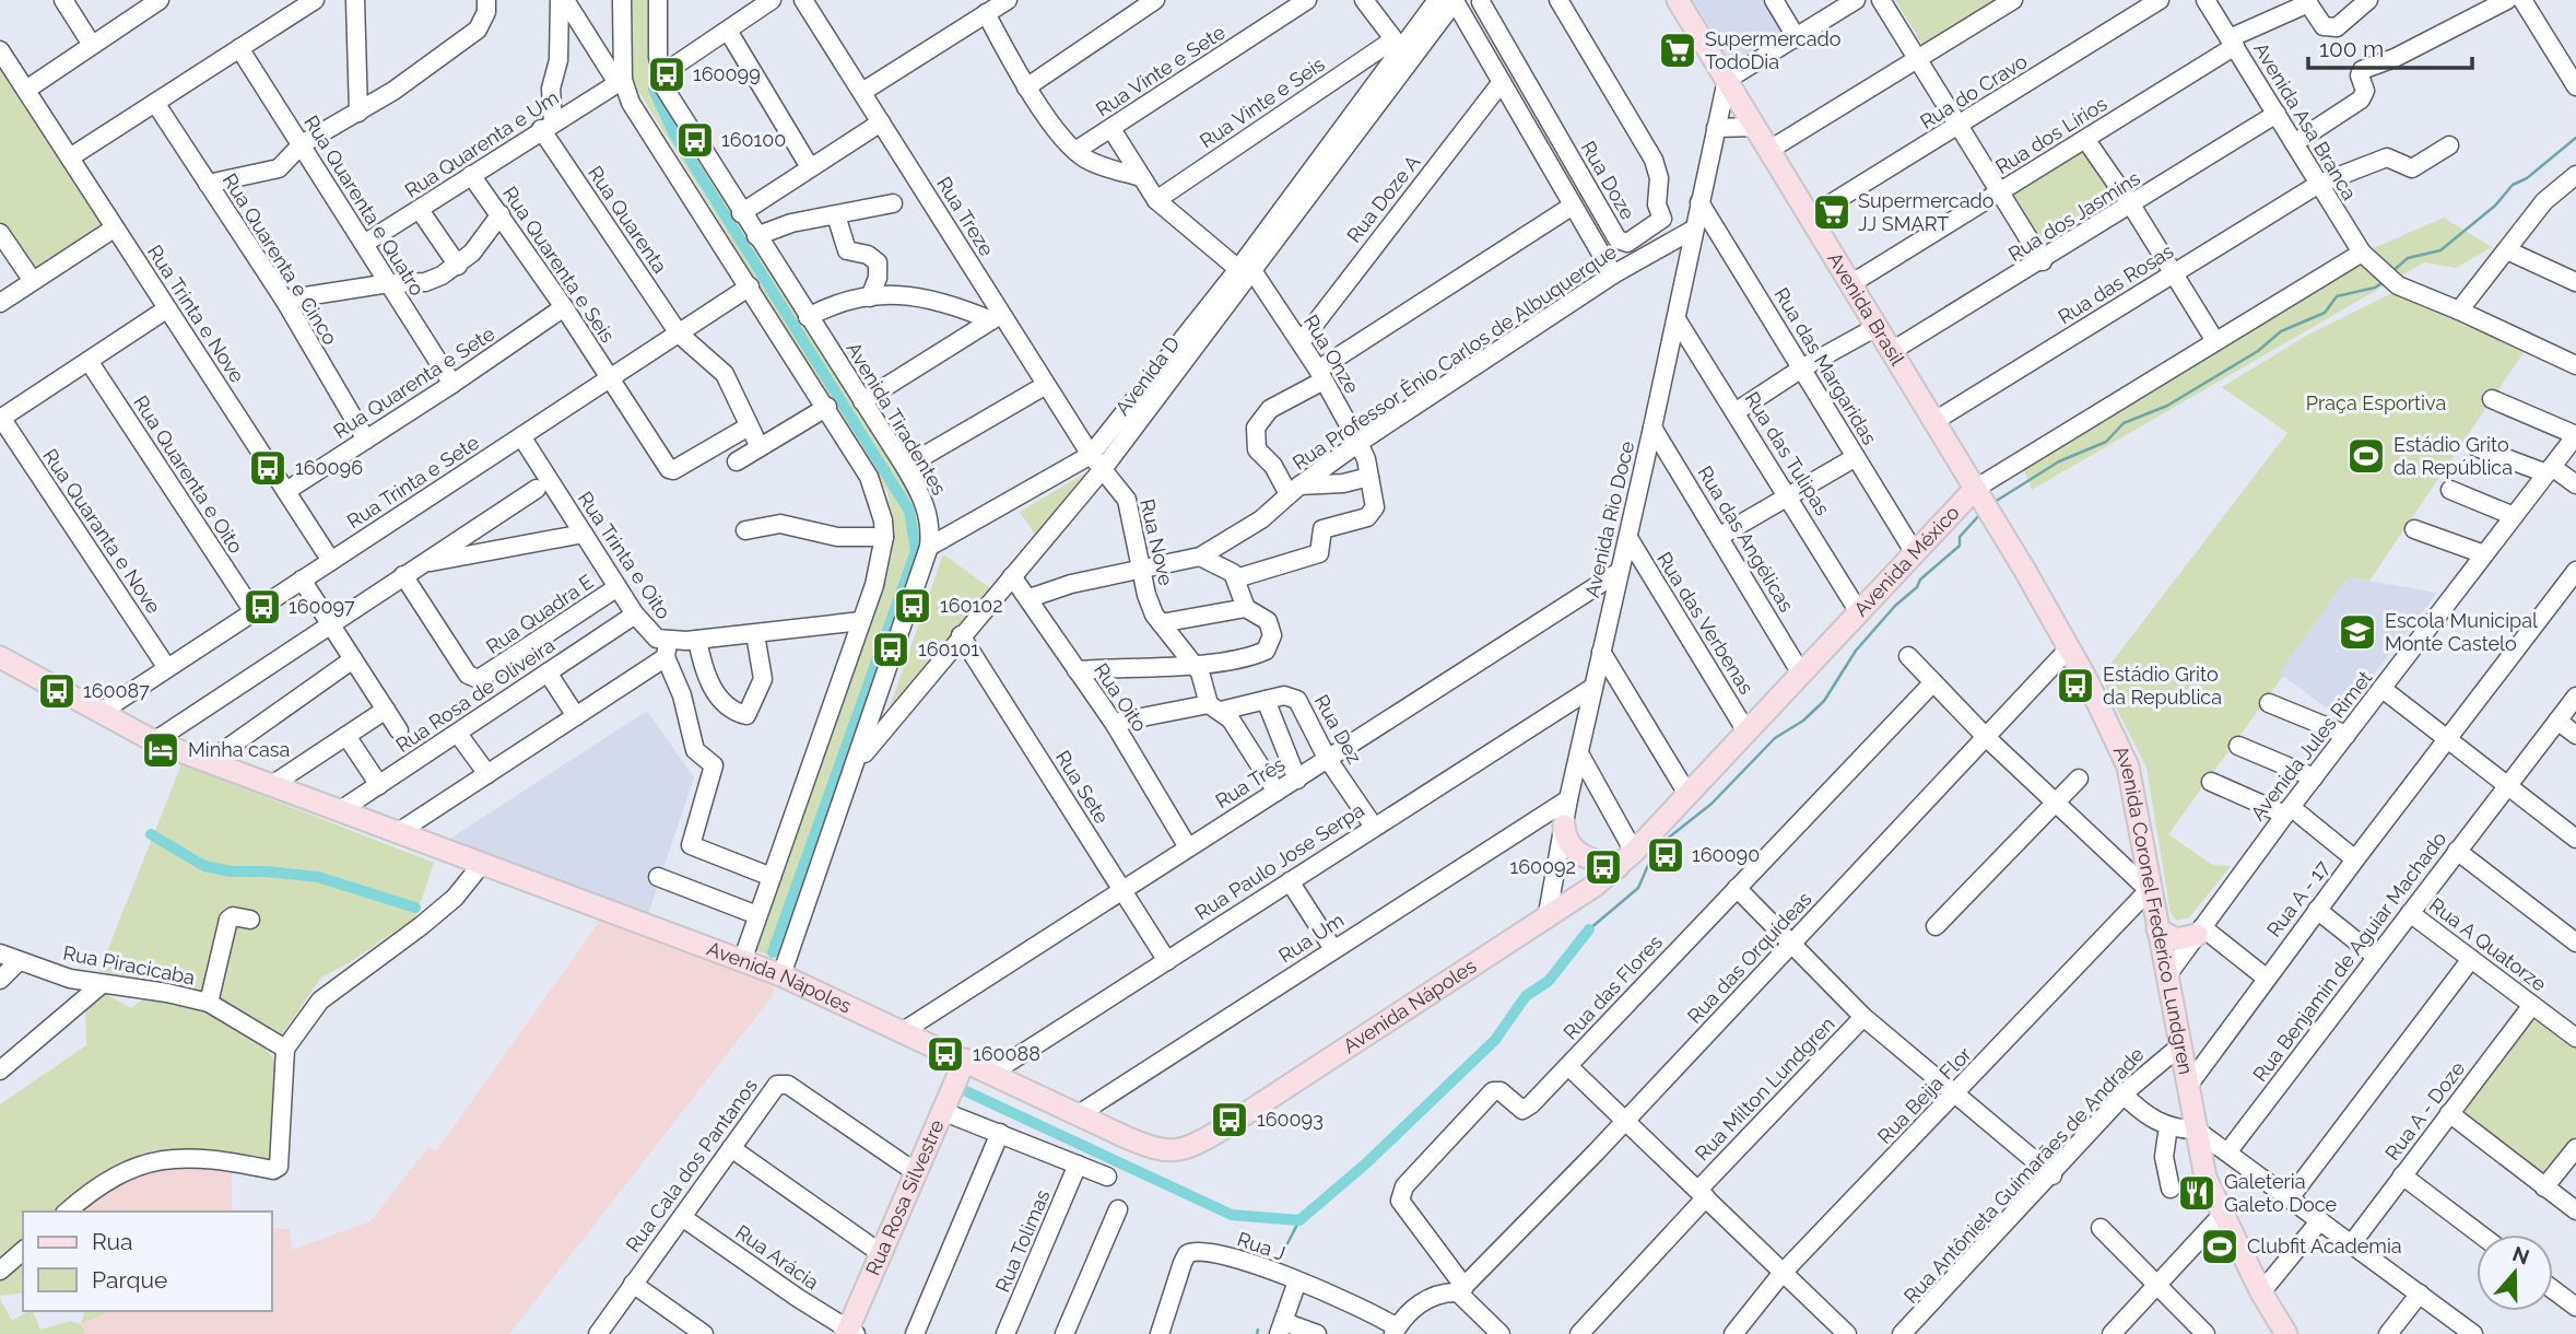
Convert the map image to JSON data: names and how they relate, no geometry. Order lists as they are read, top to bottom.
{
  "streets": {
    "main road": [
      "Avenida Brasil",
      "Avenida México",
      "Avenida Coronel Frederico Lundgren",
      "Avenida Nápoles",
      "Rua Rosa Silvestre"
    ],
    "street": [
      "Rua Vinte e Sete",
      "Rua do Cravo",
      "Rua Vinte e Seis",
      "Avenida Asa Branca",
      "Rua dos Lírios",
      "Rua Quarenta e Um",
      "Rua Doze",
      "Rua Doze A",
      "Rua Quarenta e Quatro",
      "Rua Treze",
      "Rua dos Jasmins",
      "Rua Quarenta",
      "Rua Quarenta e Cinco",
      "Rua Quarenta e Seis",
      "Rua das Rosas",
      "Rua Trinta e Nove",
      "Rua Onze",
      "Rua Professor Ênio Carlos de Albuquerque",
      "Rua das Margaridas",
      "Avenida D",
      "Rua Quarenta e Sete",
      "Avenida Tiradentes",
      "Rua das Tulipas",
      "Rua Quarenta e Oito",
      "Rua Trinta e Sete",
      "Avenida Rio Doce",
      "Rua Quaranta e Nove",
      "Rua das Angélicas",
      "Rua Nove",
      "Rua Trinta e Oito",
      "Rua Quadra E",
      "Rua das Verbenas",
      "Rua Rosa de Oliveira",
      "Rua Oito",
      "Rua Dez",
      "Avenida Jules Rimet",
      "Rua Três",
      "Rua Sete",
      "Rua Paulo Jose Serpa",
      "Rua A - 17",
      "Rua Um",
      "Rua A Quatorze",
      "Rua Benjamin de Aguiar Machado",
      "Rua das Orquídeas",
      "Rua Piracicaba",
      "Rua das Flores",
      "Rua Milton Lundgren",
      "Rua Beija Flor",
      "Rua A - Doze",
      "Rua Cala dos Pantanos",
      "Rua Antônieta Guimarães de Andrade",
      "Rua Tolimas",
      "Rua J",
      "Rua Arácia"
    ]
  },
  "crossings": [
    ["Rua Vinte e Sete", "Rua Onze"],
    ["Rua do Cravo", "Avenida Brasil"],
    ["Rua Vinte e Seis", "Rua Onze"],
    ["Rua Vinte e Seis", "Avenida D"],
    ["Avenida Asa Branca", "Rua dos Lírios"],
    ["Avenida Asa Branca", "Rua dos Jasmins"],
    ["Avenida Asa Branca", "Rua das Rosas"],
    ["Avenida Asa Branca", "Avenida México"],
    ["Rua dos Lírios", "Avenida Brasil"],
    ["Rua Quarenta e Um", "Rua Quarenta e Quatro"],
    ["Rua Quarenta e Um", "Rua Quarenta"],
    ["Rua Quarenta e Um", "Rua Quarenta e Seis"],
    ["Rua Doze A", "Rua Onze"],
    ["Rua Quarenta e Quatro", "Rua Quarenta e Sete"],
    ["Rua Treze", "Avenida D"],
    ["Rua Treze", "Rua Nove"],
    ["Rua dos Jasmins", "Avenida Brasil"],
    ["Rua Quarenta", "Rua Quarenta e Seis"],
    ["Rua Quarenta", "Rua Trinta e Sete"],
    ["Rua Quarenta e Cinco", "Rua Quarenta e Sete"],
    ["Rua Quarenta e Seis", "Rua Quarenta e Sete"],
    ["Rua Quarenta e Seis", "Rua Trinta e Sete"],
    ["Rua das Rosas", "Avenida Brasil"],
    ["Avenida Brasil", "Avenida Rio Doce"],
    ["Avenida Brasil", "Avenida México"],
    ["Avenida Brasil", "Avenida Coronel Frederico Lundgren"],
    ["Rua Trinta e Nove", "Rua Quarenta e Sete"],
    ["Rua Trinta e Nove", "Rua Trinta e Sete"],
    ["Rua Onze", "Rua Professor Ênio Carlos de Albuquerque"],
    ["Rua Onze", "Avenida D"],
    ["Rua Professor Ênio Carlos de Albuquerque", "Avenida Rio Doce"],
    ["Rua Professor Ênio Carlos de Albuquerque", "Rua Nove"],
    ["Rua Professor Ênio Carlos de Albuquerque", "Rua Oito"],
    ["Rua das Margaridas", "Avenida Rio Doce"],
    ["Rua das Margaridas", "Avenida México"],
    ["Avenida D", "Avenida Tiradentes"],
    ["Avenida D", "Rua Nove"],
    ["Avenida D", "Rua Oito"],
    ["Avenida D", "Rua Sete"],
    ["Avenida Tiradentes", "Avenida Nápoles"],
    ["Rua das Tulipas", "Avenida Rio Doce"],
    ["Rua das Tulipas", "Avenida México"],
    ["Rua Quarenta e Oito", "Rua Trinta e Sete"],
    ["Rua Trinta e Sete", "Rua Quaranta e Nove"],
    ["Rua Trinta e Sete", "Rua Trinta e Oito"],
    ["Rua Trinta e Sete", "Avenida Nápoles"],
    ["Avenida Rio Doce", "Rua das Angélicas"],
    ["Avenida Rio Doce", "Avenida México"],
    ["Avenida Rio Doce", "Rua das Verbenas"],
    ["Avenida Rio Doce", "Rua Três"],
    ["Avenida Rio Doce", "Rua Paulo Jose Serpa"],
    ["Avenida Rio Doce", "Rua Um"],
    ["Rua das Angélicas", "Avenida México"],
    ["Rua Nove", "Rua Três"],
    ["Rua Trinta e Oito", "Rua Quadra E"],
    ["Rua Trinta e Oito", "Rua Rosa de Oliveira"],
    ["Avenida México", "Rua das Verbenas"],
    ["Avenida México", "Avenida Coronel Frederico Lundgren"],
    ["Avenida México", "Avenida Nápoles"],
    ["Rua Rosa de Oliveira", "Avenida Nápoles"],
    ["Rua Oito", "Rua Três"],
    ["Rua Dez", "Rua Três"],
    ["Rua Dez", "Rua Paulo Jose Serpa"],
    ["Avenida Jules Rimet", "Avenida Coronel Frederico Lundgren"],
    ["Rua Três", "Rua Sete"],
    ["Rua Três", "Avenida Nápoles"],
    ["Rua Sete", "Rua Paulo Jose Serpa"],
    ["Rua Paulo Jose Serpa", "Avenida Nápoles"],
    ["Rua A - 17", "Avenida Coronel Frederico Lundgren"],
    ["Avenida Coronel Frederico Lundgren", "Rua das Orquídeas"],
    ["Avenida Coronel Frederico Lundgren", "Rua Beija Flor"],
    ["Avenida Coronel Frederico Lundgren", "Rua Antônieta Guimarães de Andrade"],
    ["Rua Um", "Avenida Nápoles"],
    ["Rua A Quatorze", "Rua Benjamin de Aguiar Machado"],
    ["Rua A Quatorze", "Rua A - Doze"],
    ["Rua das Orquídeas", "Rua das Flores"],
    ["Avenida Nápoles", "Rua Rosa Silvestre"],
    ["Rua Cala dos Pantanos", "Rua Rosa Silvestre"],
    ["Rua Cala dos Pantanos", "Rua Arácia"],
    ["Rua Rosa Silvestre", "Rua Arácia"]
  ],
  "parks": ["Praça Esportiva"],
  "places": {
    "supermarket": ["Supermercado TodoDia", "Supermercado JJ SMART"],
    "bus stop": [
      "160099",
      "160100",
      "160096",
      "160102",
      "160097",
      "160101",
      "Estádio Grito da Republica",
      "160087",
      "160090",
      "160092",
      "160088",
      "160093"
    ],
    "sports": ["Estádio Grito da República", "Clubfit Academia"],
    "school or university": ["Escola Municipal Monte Castelo"],
    "hotel": ["Minha casa"],
    "restaurant": ["Galeteria Galeto Doce"]
  },
  "legend": ["Rua", "Parque"],
  "scale_bar": "100 m",
  "north": "top"
}
